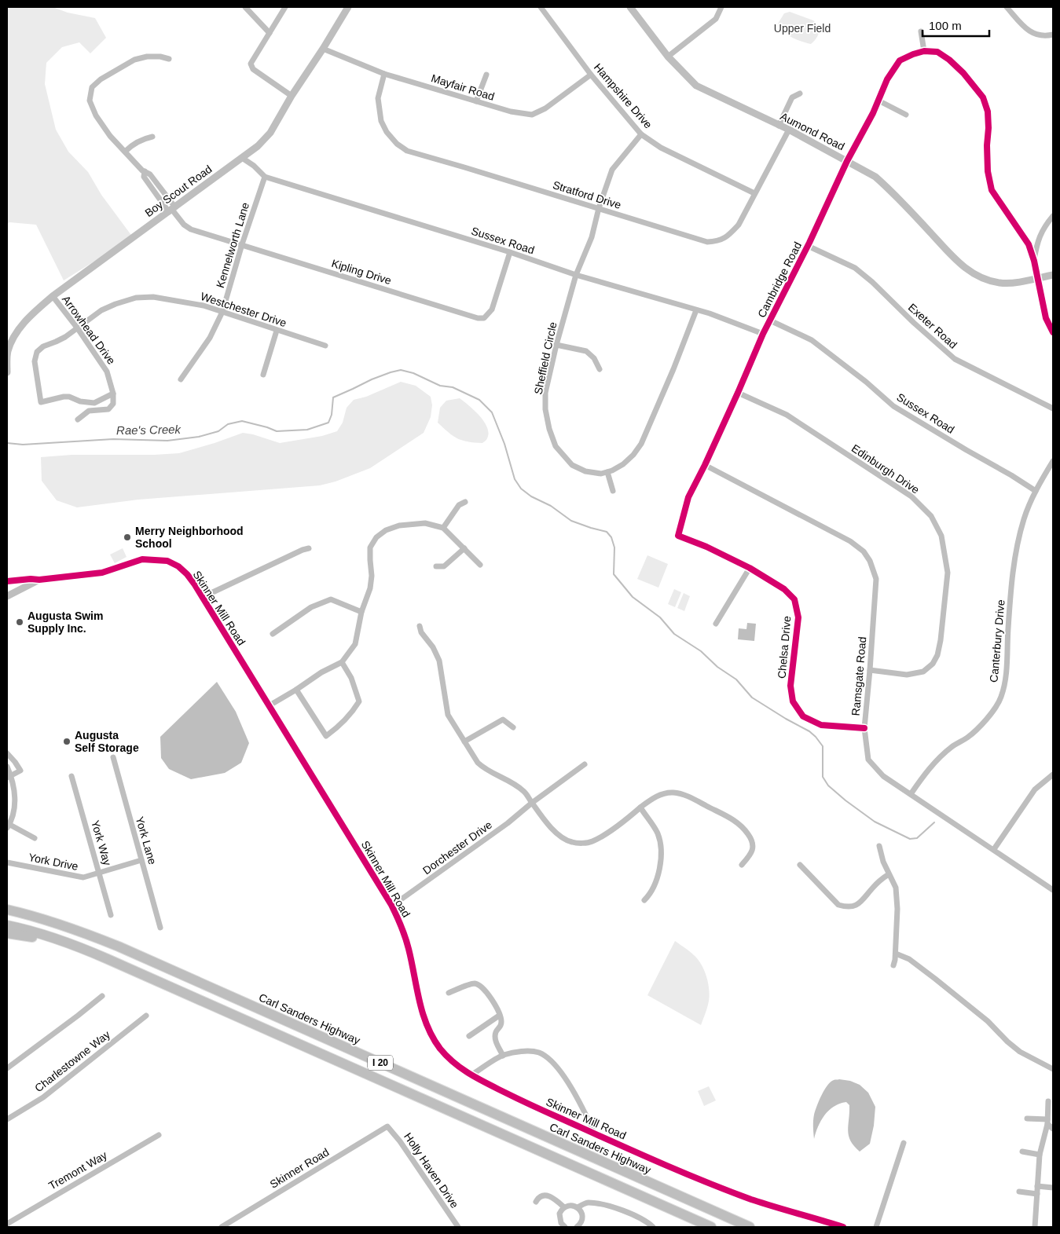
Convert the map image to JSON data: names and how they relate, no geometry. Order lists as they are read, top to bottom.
{
  "streets": {
    "highway": ["Carl Sanders Highway", "I 20"],
    "street": [
      "Mayfair Road",
      "Hampshire Drive",
      "Aumond Road",
      "Boy Scout Road",
      "Stratford Drive",
      "Sussex Road",
      "Kennelworth Lane",
      "Kipling Drive",
      "Cambridge Road",
      "Westchester Drive",
      "Exeter Road",
      "Arrowhead Drive",
      "Sheffield Circle",
      "Edinburgh Drive",
      "Skinner Mill Road",
      "Canterbury Drive",
      "Chelsa Drive",
      "Ramsgate Road",
      "York Lane",
      "York Way",
      "Dorchester Drive",
      "York Drive",
      "Charlestowne Way",
      "Skinner Road",
      "Tremont Way",
      "Holly Haven Drive"
    ]
  },
  "crossings": [
    ["Mayfair Road", "Hampshire Drive"],
    ["Mayfair Road", "Boy Scout Road"],
    ["Mayfair Road", "Stratford Drive"],
    ["Hampshire Drive", "Stratford Drive"],
    ["Hampshire Drive", "Sheffield Circle"],
    ["Aumond Road", "Stratford Drive"],
    ["Aumond Road", "Cambridge Road"],
    ["Boy Scout Road", "Sussex Road"],
    ["Boy Scout Road", "Kipling Drive"],
    ["Boy Scout Road", "Arrowhead Drive"],
    ["Stratford Drive", "Sheffield Circle"],
    ["Sussex Road", "Kennelworth Lane"],
    ["Sussex Road", "Kipling Drive"],
    ["Sussex Road", "Cambridge Road"],
    ["Sussex Road", "Sheffield Circle"],
    ["Sussex Road", "Canterbury Drive"],
    ["Kennelworth Lane", "Kipling Drive"],
    ["Kennelworth Lane", "Westchester Drive"],
    ["Cambridge Road", "Exeter Road"],
    ["Cambridge Road", "Edinburgh Drive"],
    ["Cambridge Road", "Chelsa Drive"],
    ["Cambridge Road", "Ramsgate Road"],
    ["Westchester Drive", "Arrowhead Drive"],
    ["Edinburgh Drive", "Ramsgate Road"],
    ["Skinner Mill Road", "Dorchester Drive"],
    ["Canterbury Drive", "Ramsgate Road"],
    ["Chelsa Drive", "Ramsgate Road"],
    ["York Lane", "York Drive"],
    ["York Way", "York Drive"],
    ["Skinner Road", "Holly Haven Drive"]
  ],
  "water": ["Rae's Creek"],
  "parks": ["Upper Field"],
  "places": ["Merry Neighborhood School", "Augusta Swim Supply Inc.", "Augusta Self Storage"],
  "scale_bar": "100 m"
}
